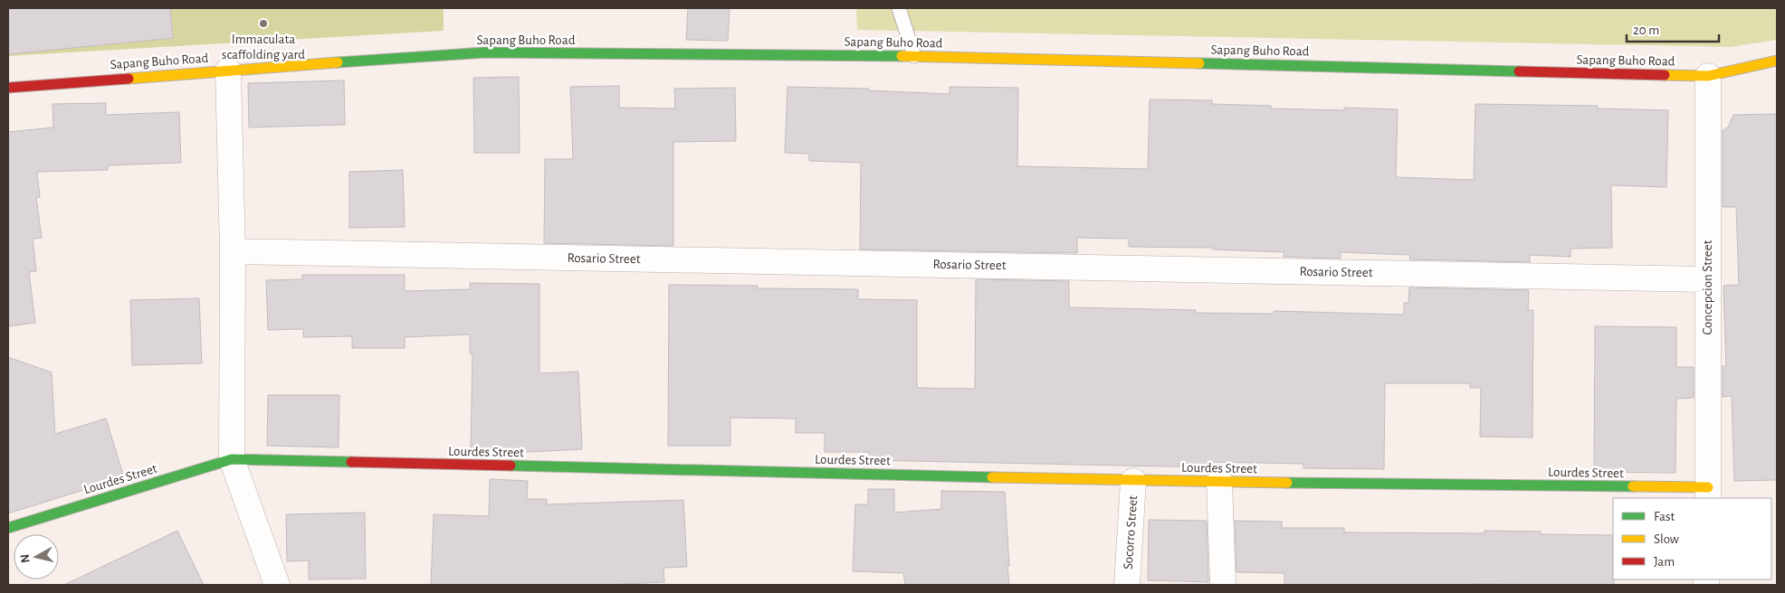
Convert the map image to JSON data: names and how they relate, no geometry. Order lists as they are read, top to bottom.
{
  "streets": {
    "street": [
      "Sapang Buho Road",
      "Rosario Street",
      "Concepcion Street",
      "Lourdes Street",
      "Socorro Street"
    ]
  },
  "crossings": [
    ["Sapang Buho Road", "Concepcion Street"],
    ["Rosario Street", "Concepcion Street"],
    ["Concepcion Street", "Lourdes Street"],
    ["Lourdes Street", "Socorro Street"]
  ],
  "places": ["Immaculata scaffolding yard"],
  "legend": ["Fast", "Slow", "Jam"],
  "scale_bar": "20 m",
  "north": "left"
}
